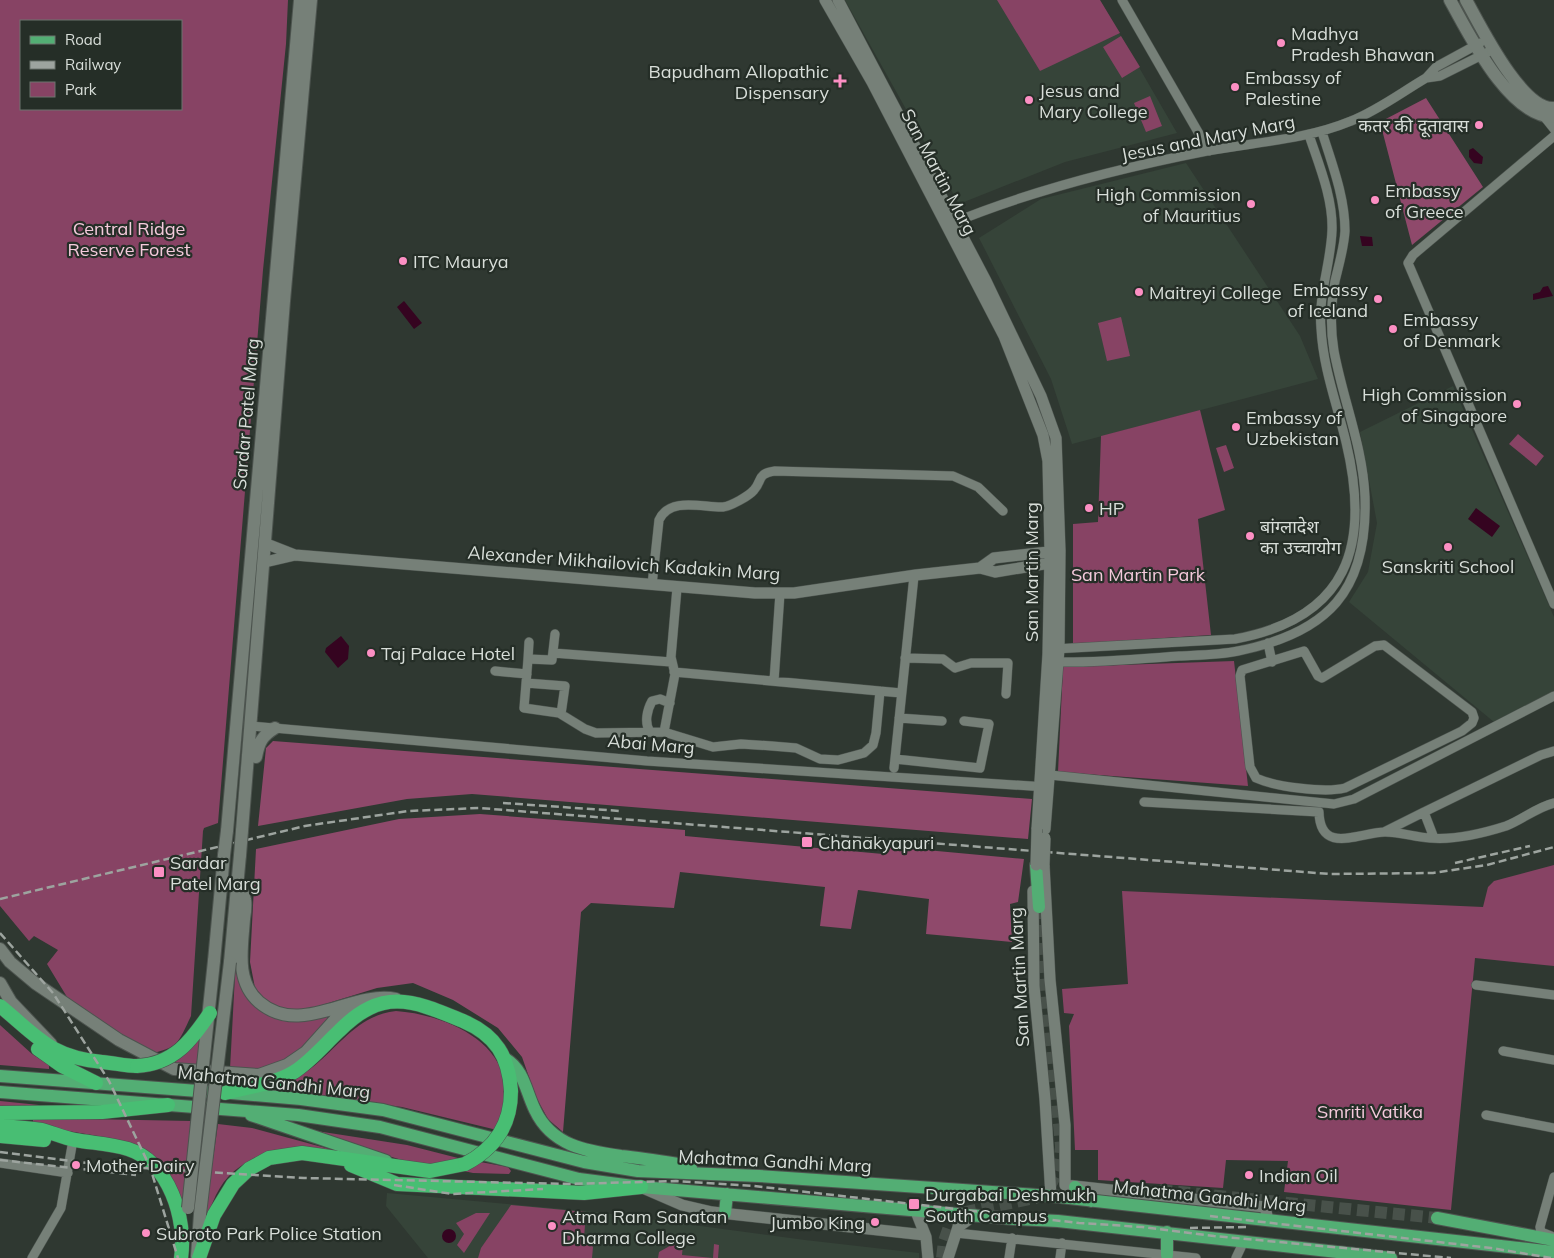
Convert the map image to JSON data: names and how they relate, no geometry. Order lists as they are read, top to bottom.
{
  "streets": {
    "main road": ["Sardar Patel Marg", "Mahatma Gandhi Marg"],
    "street": [
      "Jesus and Mary Marg",
      "San Martin Marg",
      "Alexander Mikhailovich Kadakin Marg",
      "Abai Marg"
    ]
  },
  "crossings": [
    ["Jesus and Mary Marg", "San Martin Marg"],
    ["San Martin Marg", "Alexander Mikhailovich Kadakin Marg"],
    ["San Martin Marg", "Abai Marg"],
    ["San Martin Marg", "Mahatma Gandhi Marg"],
    ["Sardar Patel Marg", "Abai Marg"]
  ],
  "parks": ["Central Ridge Reserve Forest", "San Martin Park", "Smriti Vatika"],
  "places": {
    "other": [
      "Madhya Pradesh Bhawan",
      "Embassy of Palestine",
      "Jesus and Mary College",
      "कतर की दूतावास",
      "Embassy of Greece",
      "High Commission of Mauritius",
      "ITC Maurya",
      "Maitreyi College",
      "Embassy of Iceland",
      "Embassy of Denmark",
      "High Commission of Singapore",
      "Embassy of Uzbekistan",
      "HP",
      "बांग्लादेश का उच्चायोग",
      "Sanskriti School",
      "Taj Palace Hotel",
      "Mother Dairy",
      "Indian Oil",
      "Jumbo King",
      "Atma Ram Sanatan Dharma College",
      "Subroto Park Police Station"
    ],
    "health": ["Bapudham Allopathic Dispensary"],
    "transit": ["Chanakyapuri", "Sardar Patel Marg", "Durgabai Deshmukh South Campus"]
  },
  "legend": ["Road", "Railway", "Park"]
}
